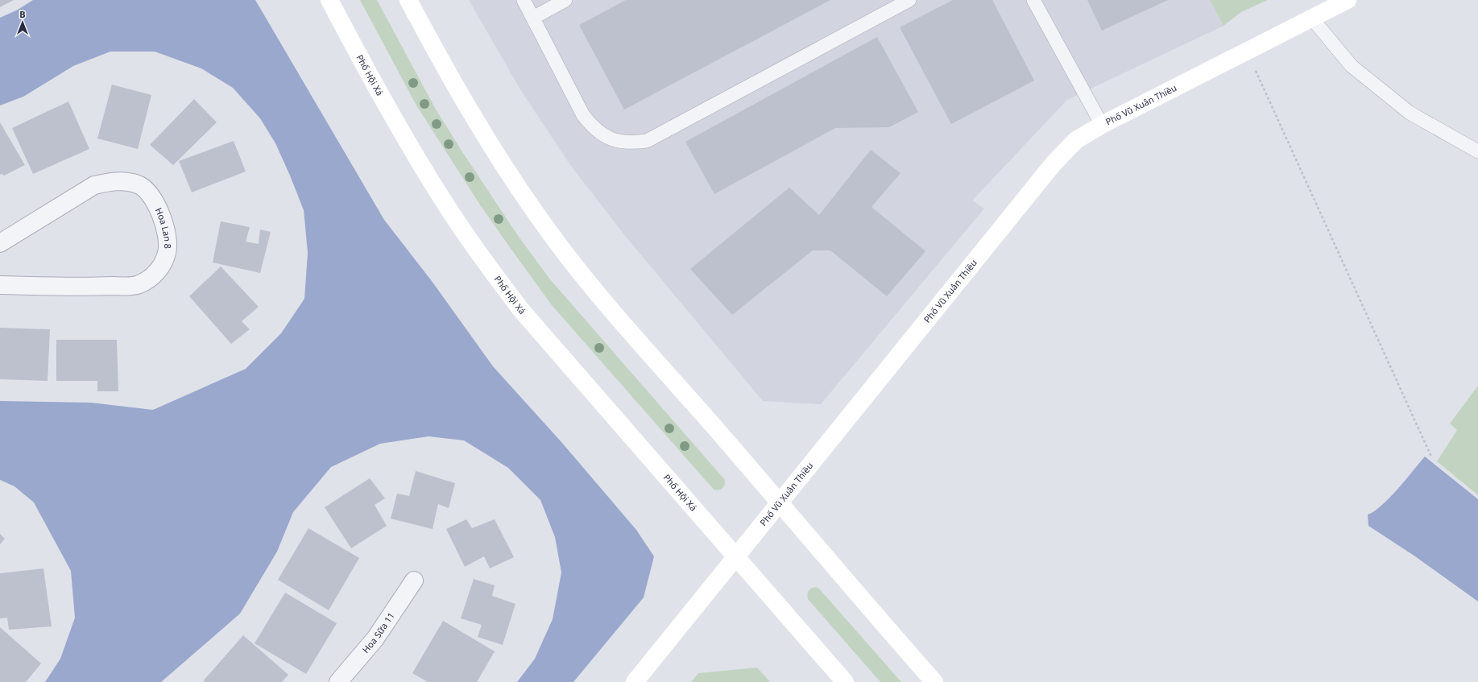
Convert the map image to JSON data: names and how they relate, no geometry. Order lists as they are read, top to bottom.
{
  "streets": {
    "main road": ["Phố Hội Xá", "Phố Vũ Xuân Thiều"],
    "street": ["Hoa Lan 8", "Hoa Sữa 11"]
  },
  "crossings": [
    ["Phố Hội Xá", "Phố Vũ Xuân Thiều"]
  ],
  "north": "top"
}
